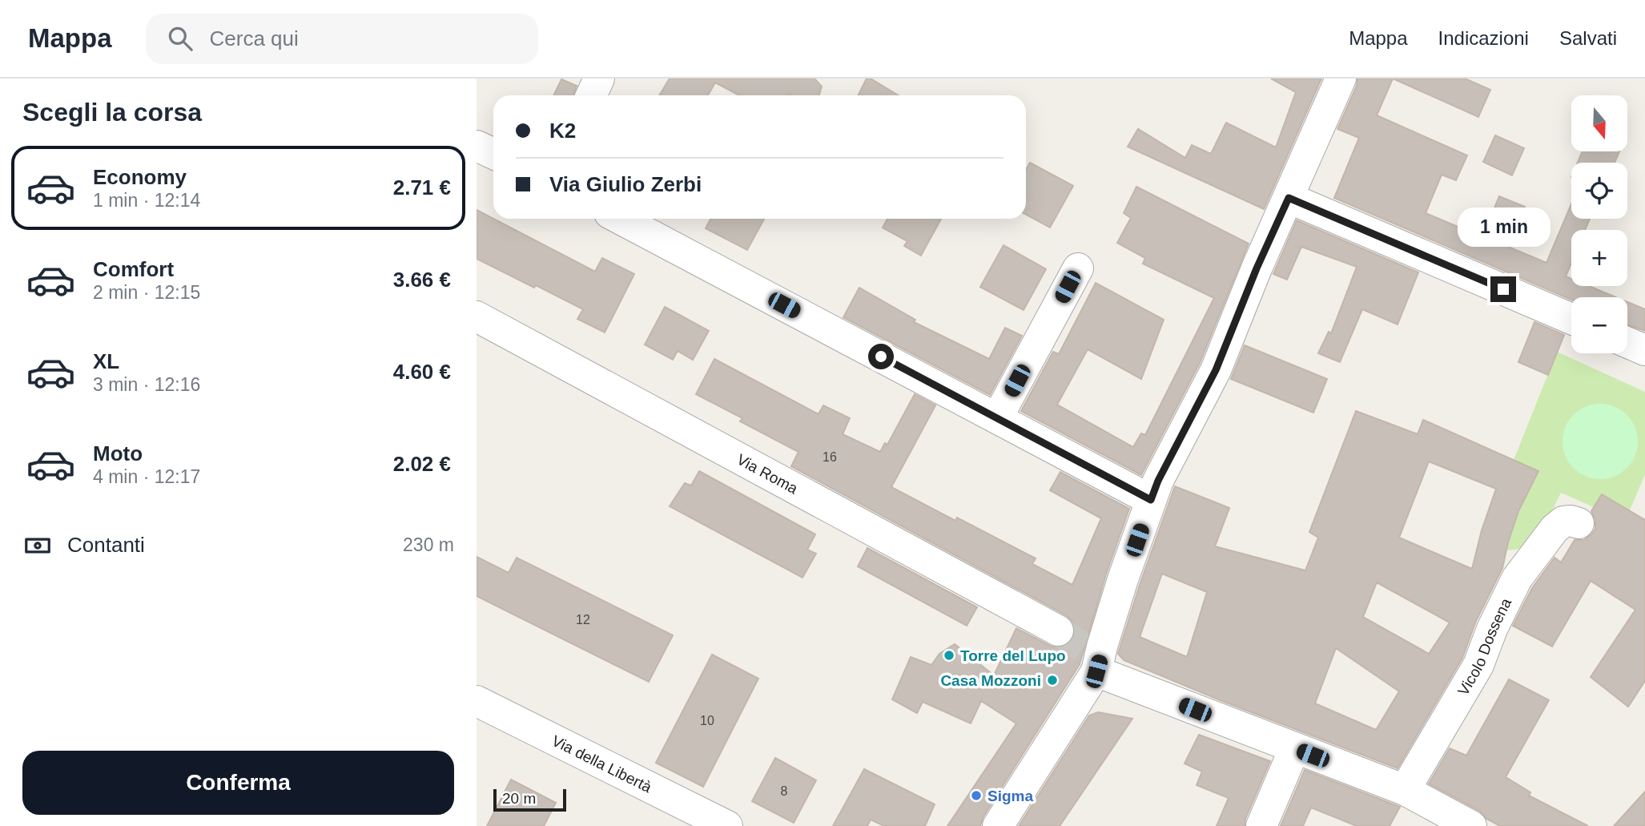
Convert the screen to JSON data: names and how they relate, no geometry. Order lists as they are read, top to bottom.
{
  "streets": {
    "street": ["Via Roma", "Vicolo Dossena", "Via della Libertà"]
  },
  "places": ["Torre del Lupo", "Casa Mozzoni", "Sigma"],
  "house_numbers": [
    "16",
    "12",
    "10",
    "8"
  ],
  "scale_bar": "20 m",
  "north": "bottom",
  "page": {
    "header": "Mappa",
    "search": "Cerca qui",
    "nav": ["Mappa", "Indicazioni", "Salvati"],
    "heading": "Scegli la corsa",
    "map_buttons": ["+", "−"],
    "banner": ["K2", "Via Giulio Zerbi"],
    "list": [
      {
        "name": "Economy",
        "note": "1 min · 12:14",
        "value": "2.71 €"
      },
      {
        "name": "Comfort",
        "note": "2 min · 12:15",
        "value": "3.66 €"
      },
      {
        "name": "XL",
        "note": "3 min · 12:16",
        "value": "4.60 €"
      },
      {
        "name": "Moto",
        "note": "4 min · 12:17",
        "value": "2.02 €"
      }
    ],
    "bubble": "1 min",
    "pay": ["Contanti", "230 m"],
    "buttons": "Conferma",
    "scale": "20 m"
  }
}
